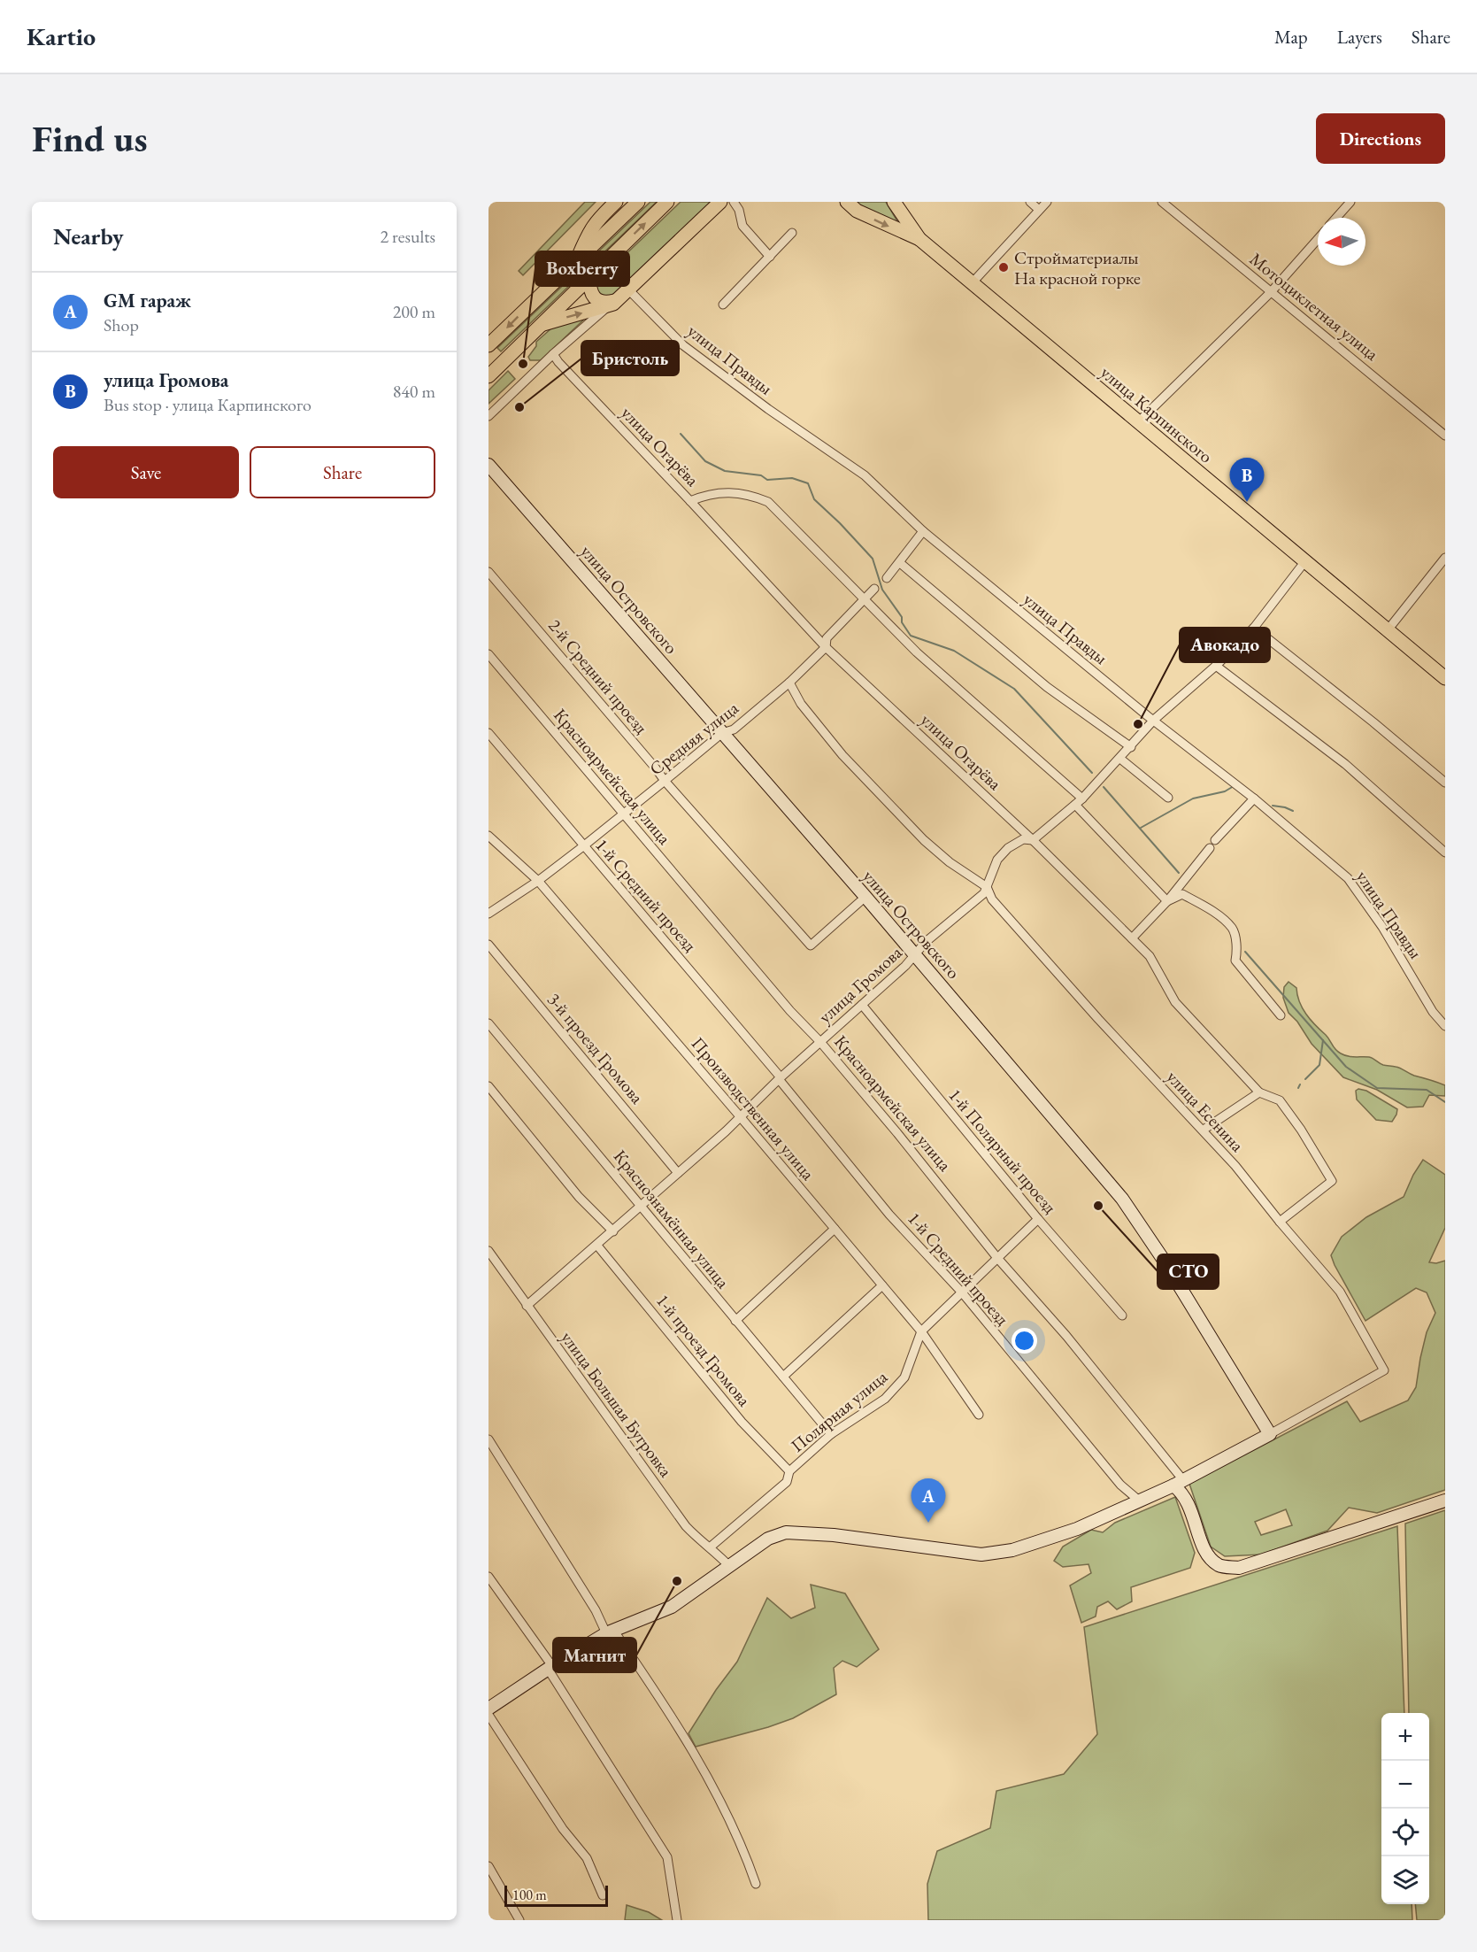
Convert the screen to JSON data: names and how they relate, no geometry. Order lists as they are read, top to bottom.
{
  "streets": {
    "main road": ["улица Карпинского"],
    "street": [
      "Мотоциклетная улица",
      "улица Правды",
      "улица Огарёва",
      "улица Островского",
      "2-й Средний проезд",
      "Средняя улица",
      "Красноармейская улица",
      "1-й Средний проезд",
      "улица Громова",
      "3-й проезд Громова",
      "Производственная улица",
      "улица Есенина",
      "1-й Полярный проезд",
      "Краснознамённая улица",
      "1-й проезд Громова",
      "улица Большая Бугровка",
      "Полярная улица"
    ]
  },
  "crossings": [
    ["улица Правды", "улица Громова"],
    ["улица Карпинского", "улица Громова"],
    ["улица Огарёва", "Средняя улица"],
    ["улица Огарёва", "улица Громова"],
    ["улица Огарёва", "улица Есенина"],
    ["улица Островского", "2-й Средний проезд"],
    ["улица Островского", "Средняя улица"],
    ["улица Островского", "улица Громова"],
    ["улица Островского", "улица Есенина"],
    ["2-й Средний проезд", "Средняя улица"],
    ["Средняя улица", "Красноармейская улица"],
    ["Средняя улица", "1-й Средний проезд"],
    ["Средняя улица", "Производственная улица"],
    ["Красноармейская улица", "улица Громова"],
    ["Красноармейская улица", "Полярная улица"],
    ["1-й Средний проезд", "улица Громова"],
    ["1-й Средний проезд", "Полярная улица"],
    ["улица Громова", "3-й проезд Громова"],
    ["улица Громова", "Производственная улица"],
    ["улица Громова", "улица Есенина"],
    ["улица Громова", "1-й Полярный проезд"],
    ["улица Громова", "Краснознамённая улица"],
    ["улица Громова", "1-й проезд Громова"],
    ["улица Громова", "улица Большая Бугровка"],
    ["Производственная улица", "Полярная улица"],
    ["1-й Полярный проезд", "Полярная улица"],
    ["Краснознамённая улица", "Полярная улица"],
    ["1-й проезд Громова", "Полярная улица"],
    ["улица Большая Бугровка", "Полярная улица"]
  ],
  "places": [
    "Стройматериалы На красной горке",
    "Boxberry",
    "Бристоль",
    "Авокадо",
    "СТО",
    "Магнит"
  ],
  "scale_bar": "100 m",
  "north": "left",
  "page": {
    "header": "Kartio",
    "nav": ["Map", "Layers", "Share"],
    "buttons": [
      "Directions",
      ["Save", "Share"]
    ],
    "title": "Find us",
    "heading": ["Nearby", "2 results"],
    "list": [
      {
        "mark": "A",
        "name": "GM гараж",
        "note": "Shop",
        "value": "200 m"
      },
      {
        "mark": "B",
        "name": "улица Громова",
        "note": "Bus stop · улица Карпинского",
        "value": "840 m"
      }
    ],
    "pins": ["B", "A"],
    "map_buttons": ["+", "−"],
    "scale": "100 m"
  }
}
